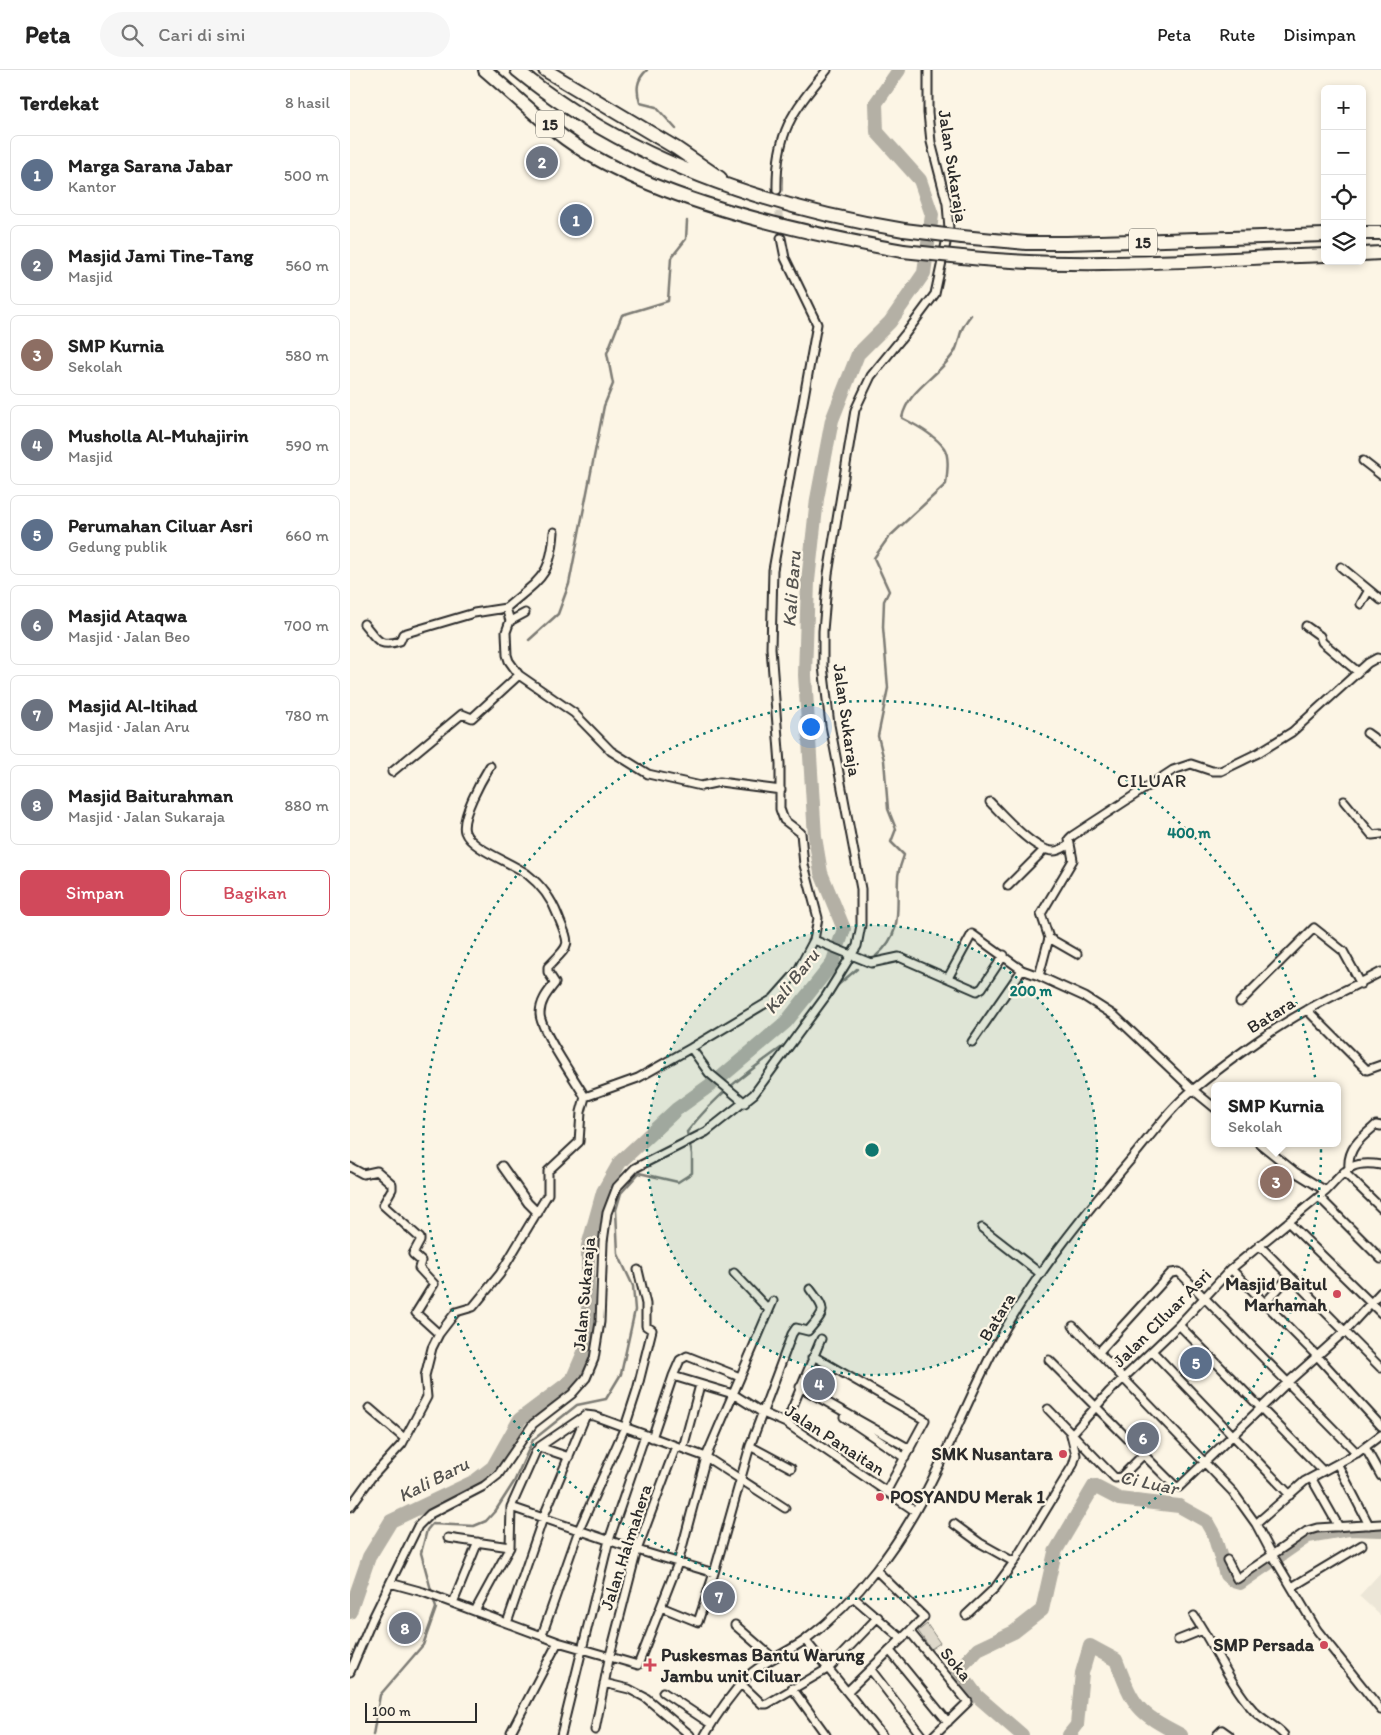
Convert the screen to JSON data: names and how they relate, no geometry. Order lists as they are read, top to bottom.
{
  "streets": {
    "highway": ["15"],
    "street": [
      "Jalan Sukaraja",
      "Batara",
      "Jalan CIluar Asri",
      "Jalan Panaitan",
      "Jalan Halmahera",
      "Soka"
    ]
  },
  "crossings": [
    ["Batara", "Jalan Panaitan"],
    ["Jalan Panaitan", "Jalan Halmahera"]
  ],
  "districts": ["CILUAR"],
  "water": ["Kali Baru", "Ci Luar"],
  "places": {
    "other": [
      "Masjid Baitul Marhamah",
      "SMK Nusantara",
      "POSYANDU Merak 1",
      "SMP Persada"
    ],
    "health": ["Puskesmas Bantu Warung Jambu unit Ciluar"]
  },
  "scale_bar": "100 m",
  "page": {
    "header": "Peta",
    "search": "Cari di sini",
    "nav": ["Peta", "Rute", "Disimpan"],
    "heading": ["Terdekat", "8 hasil"],
    "map_buttons": ["+", "−"],
    "list": [
      {
        "mark": "1",
        "name": "Marga Sarana Jabar",
        "note": "Kantor",
        "value": "500 m"
      },
      {
        "mark": "2",
        "name": "Masjid Jami Tine-Tang",
        "note": "Masjid",
        "value": "560 m"
      },
      {
        "mark": "3",
        "name": "SMP Kurnia",
        "note": "Sekolah",
        "value": "580 m"
      },
      {
        "mark": "4",
        "name": "Musholla Al-Muhajirin",
        "note": "Masjid",
        "value": "590 m"
      },
      {
        "mark": "5",
        "name": "Perumahan Ciluar Asri",
        "note": "Gedung publik",
        "value": "660 m"
      },
      {
        "mark": "6",
        "name": "Masjid Ataqwa",
        "note": "Masjid · Jalan Beo",
        "value": "700 m"
      },
      {
        "mark": "7",
        "name": "Masjid Al-Itihad",
        "note": "Masjid · Jalan Aru",
        "value": "780 m"
      },
      {
        "mark": "8",
        "name": "Masjid Baiturahman",
        "note": "Masjid · Jalan Sukaraja",
        "value": "880 m"
      }
    ],
    "pins": [
      "2",
      "1",
      "3",
      "5",
      "4",
      "6",
      "7",
      "8"
    ],
    "buttons": ["Simpan", "Bagikan"],
    "popup": ["SMP Kurnia", "Sekolah"],
    "scale": "100 m"
  },
  "rings": ["400 m", "200 m"]
}
